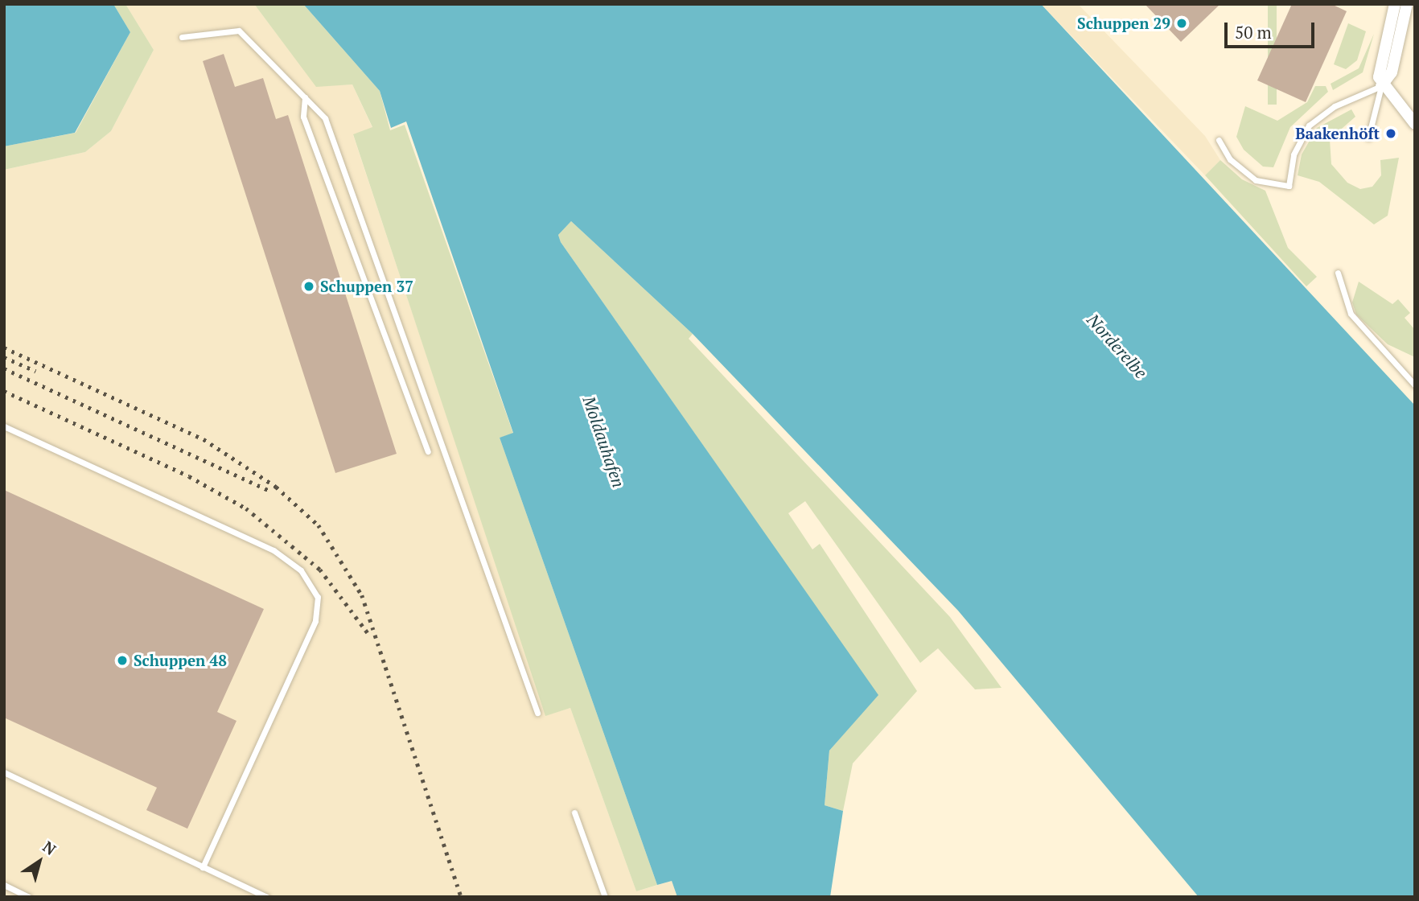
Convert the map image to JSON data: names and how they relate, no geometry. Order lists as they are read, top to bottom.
{
  "water": ["Norderelbe", "Moldauhafen"],
  "places": [
    "Schuppen 29",
    "Baakenhöft",
    "Schuppen 37",
    "Schuppen 48"
  ],
  "scale_bar": "50 m",
  "north": "top right"
}
